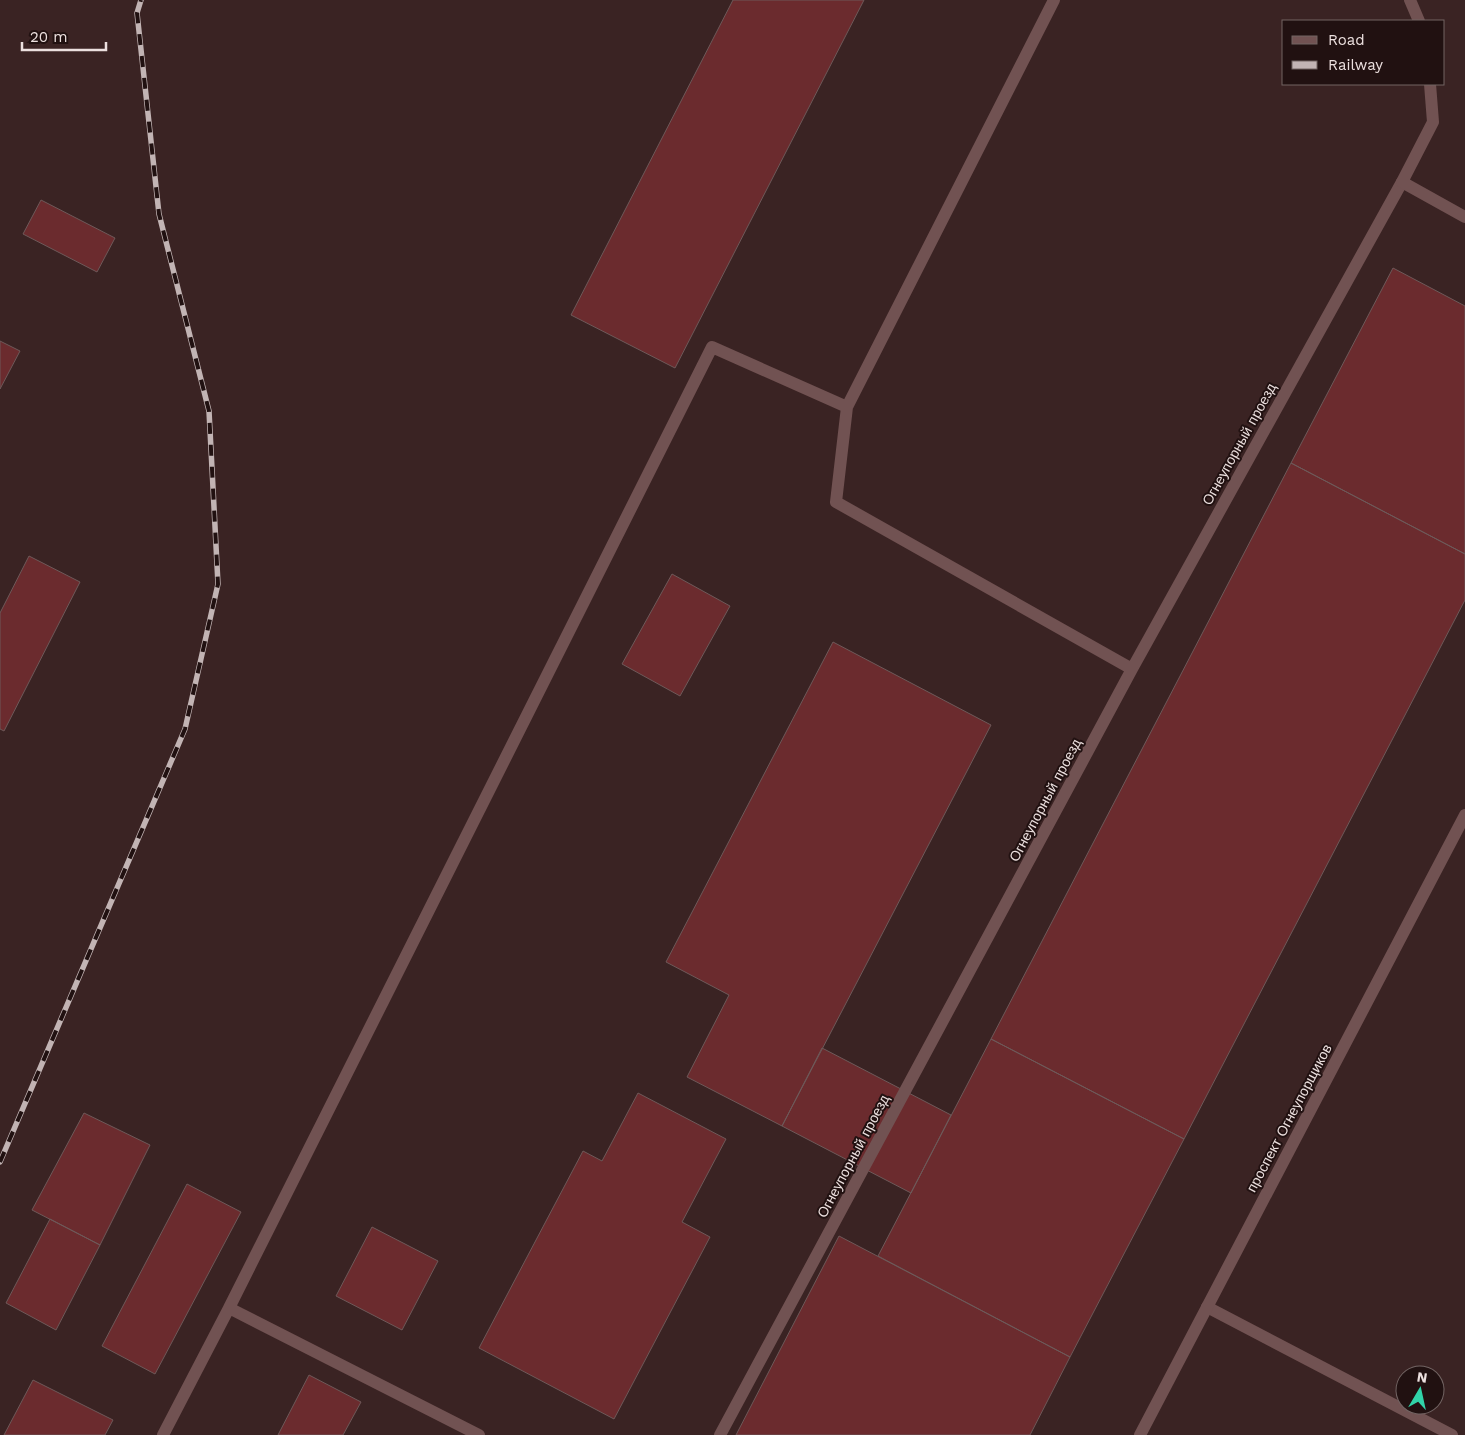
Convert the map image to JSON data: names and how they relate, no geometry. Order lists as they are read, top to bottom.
{
  "streets": {
    "street": ["Огнеупорный проезд", "проспект Огнеупорщиков"]
  },
  "legend": ["Road", "Railway"],
  "scale_bar": "20 m",
  "north": "top"
}
